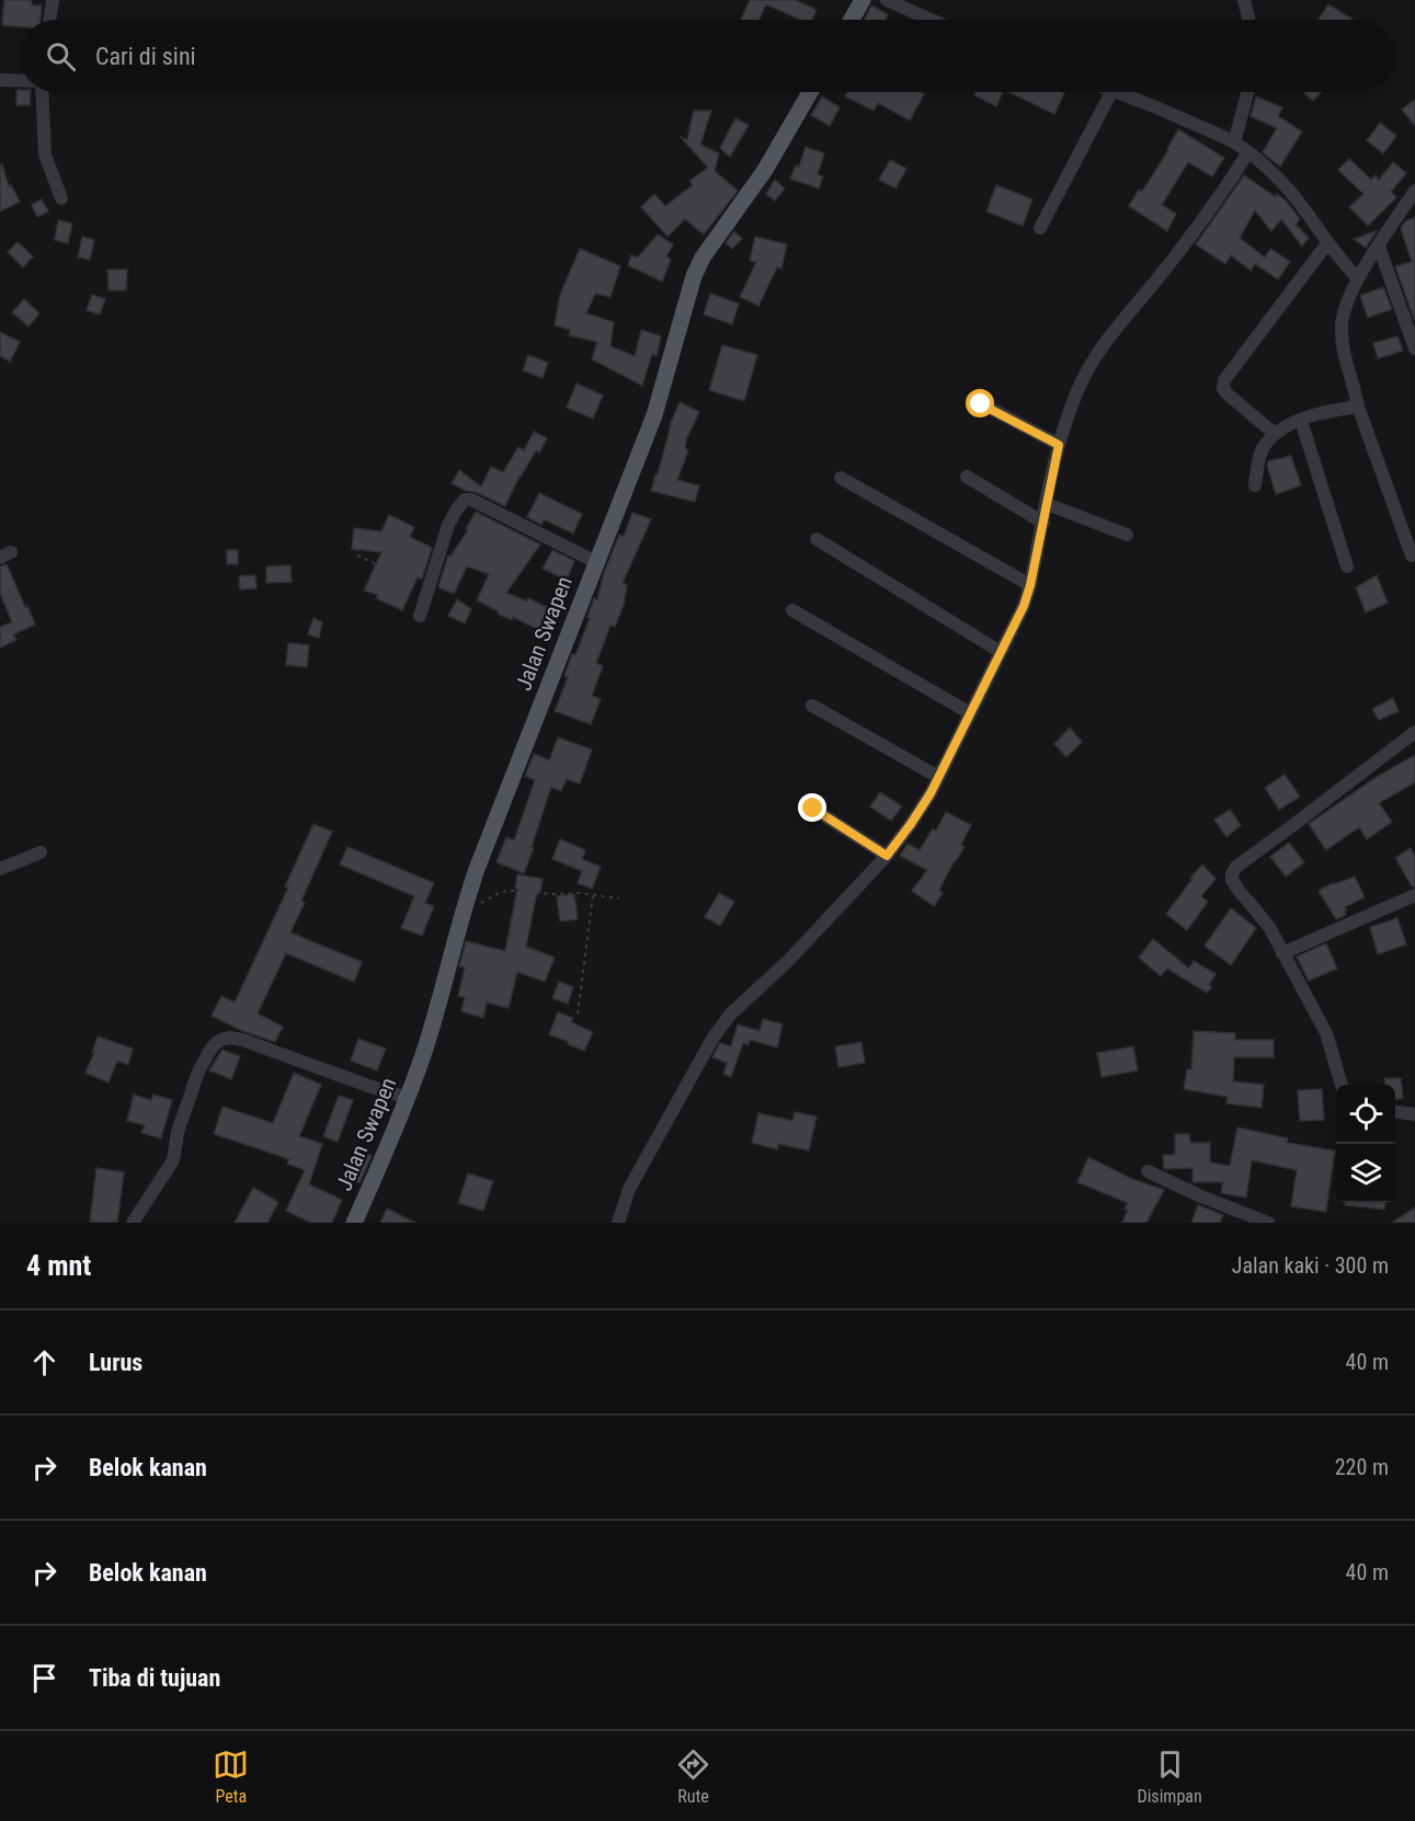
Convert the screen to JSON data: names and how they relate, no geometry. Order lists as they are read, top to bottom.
{
  "streets": {
    "main road": ["Jalan Swapen"]
  },
  "page": {
    "search": "Cari di sini",
    "heading": ["4 mnt", "Jalan kaki · 300 m"],
    "list": [
      ["Lurus", "40 m"],
      ["Belok kanan", "220 m"],
      ["Belok kanan", "40 m"],
      "Tiba di tujuan"
    ],
    "nav": ["Peta", "Rute", "Disimpan"]
  }
}
